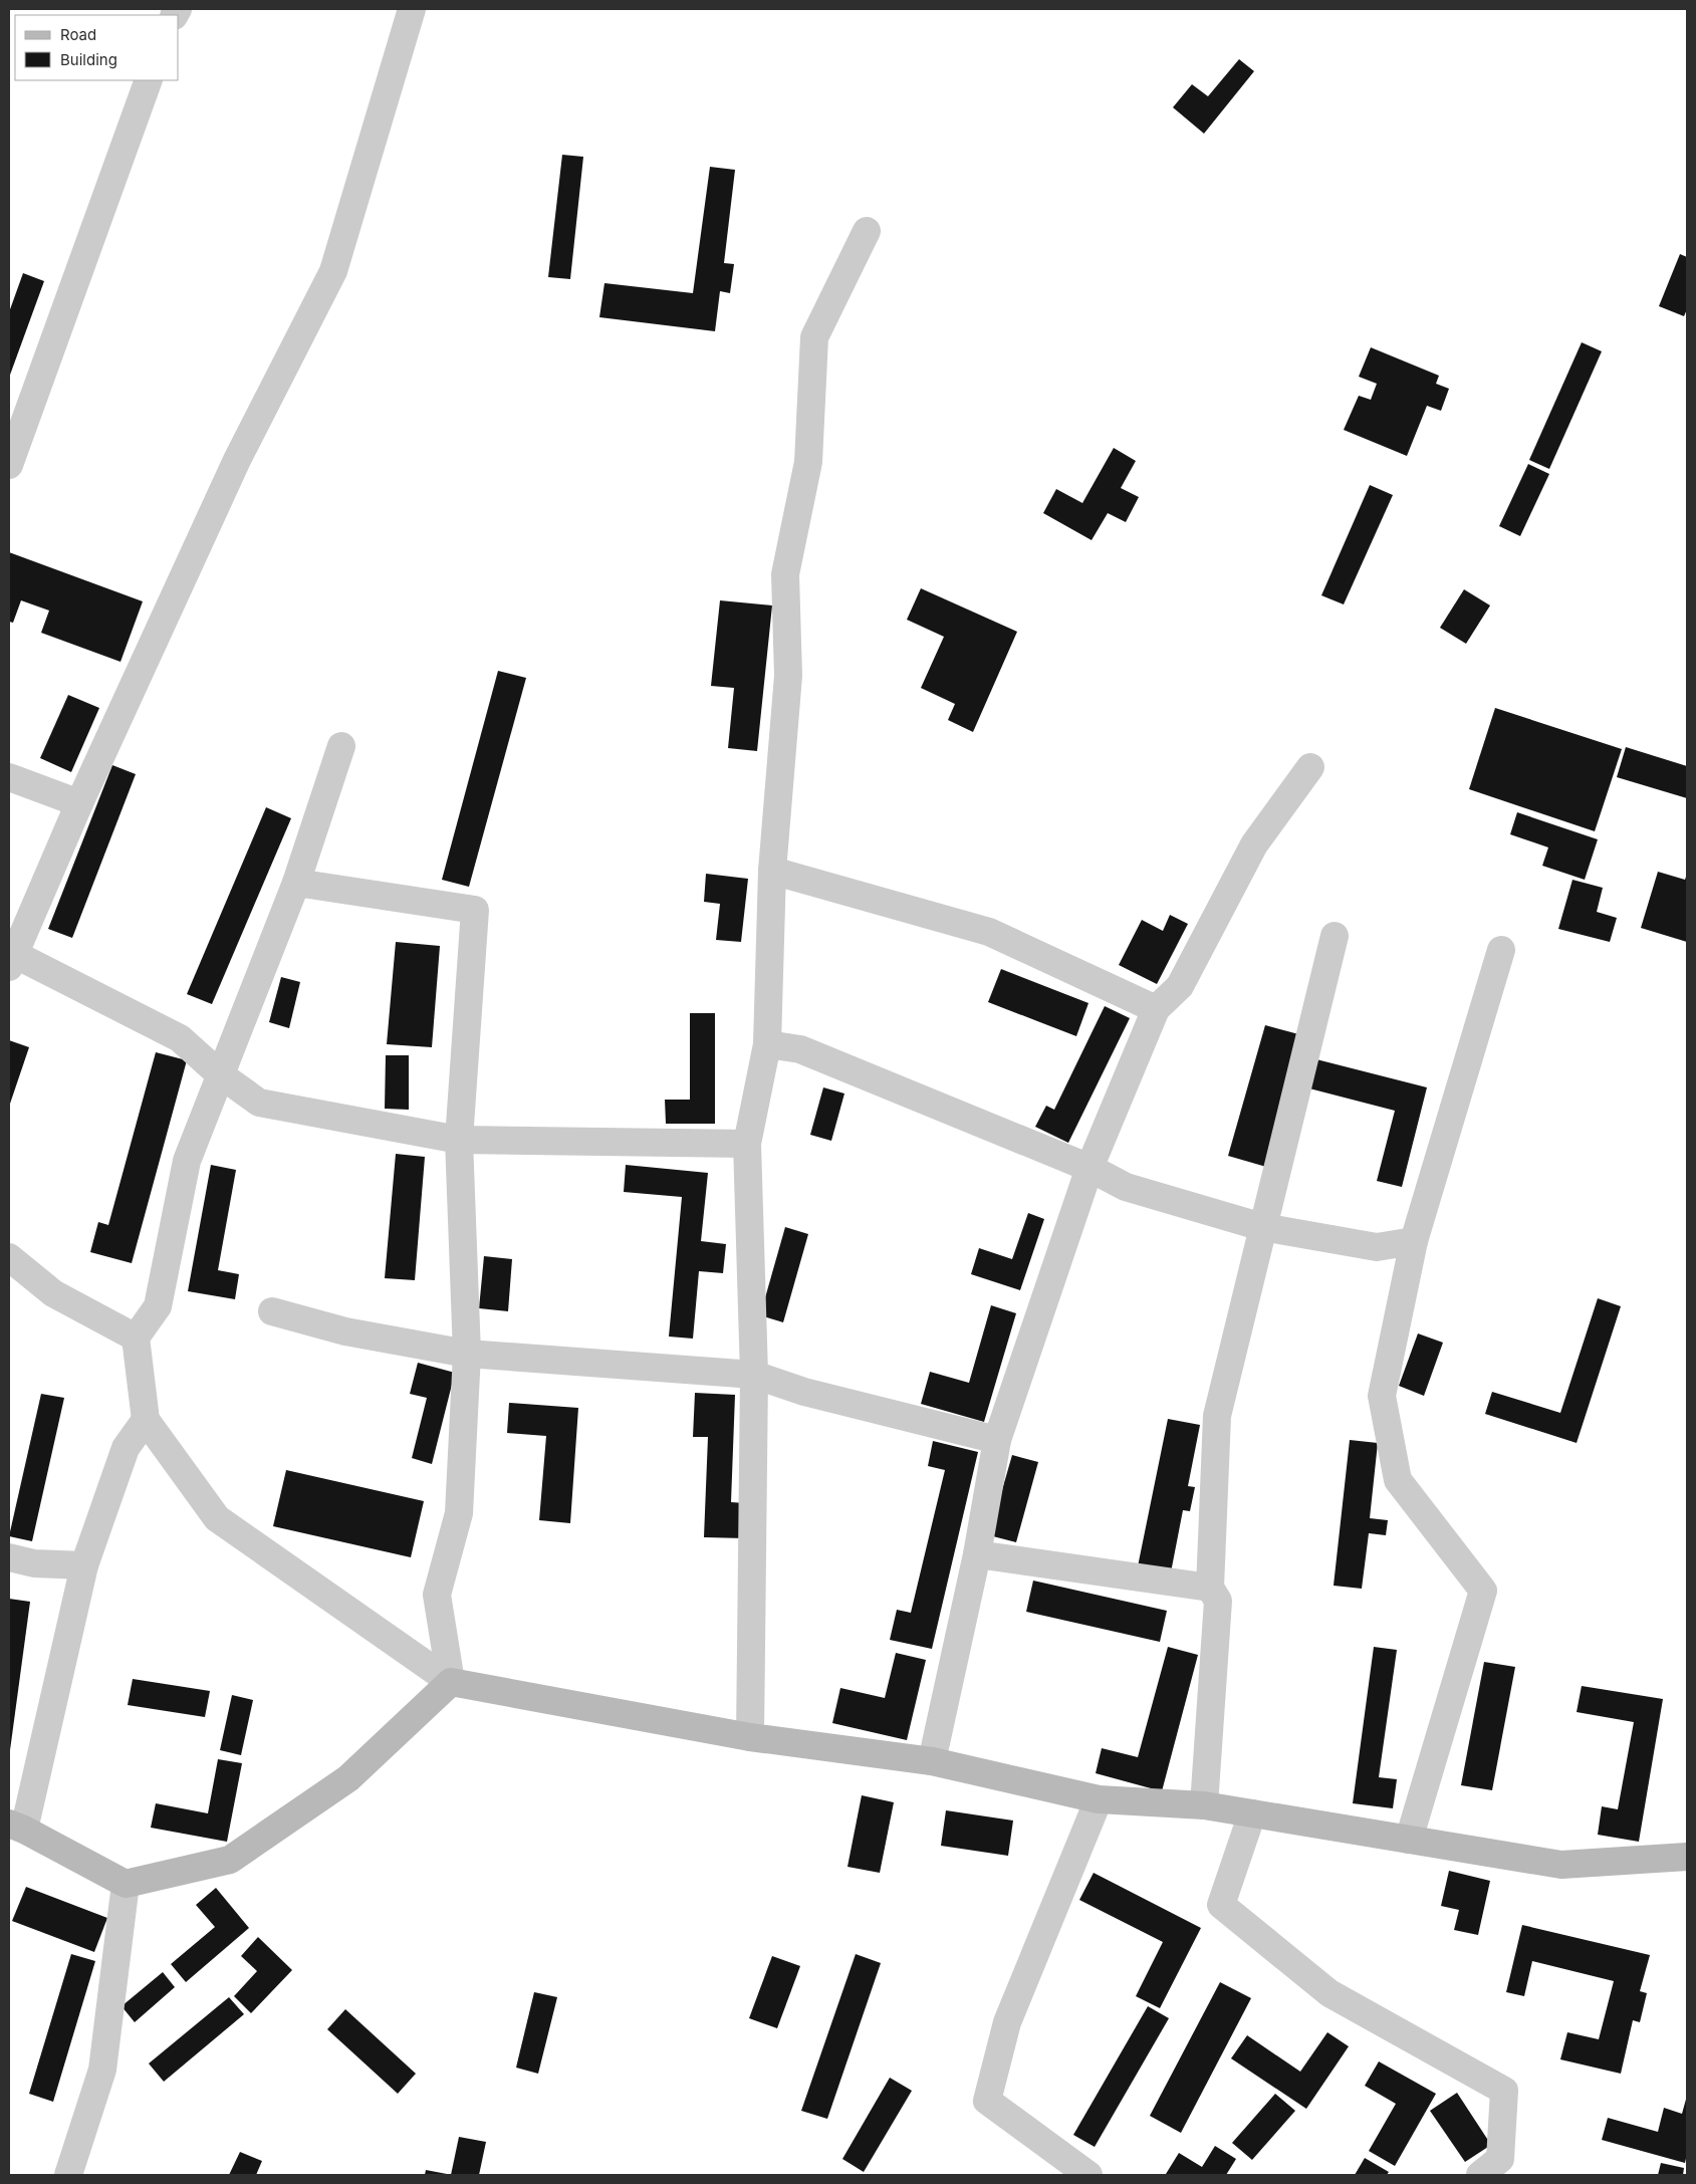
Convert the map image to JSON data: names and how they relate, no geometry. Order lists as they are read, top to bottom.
{
  "legend": ["Road", "Building"]
}
